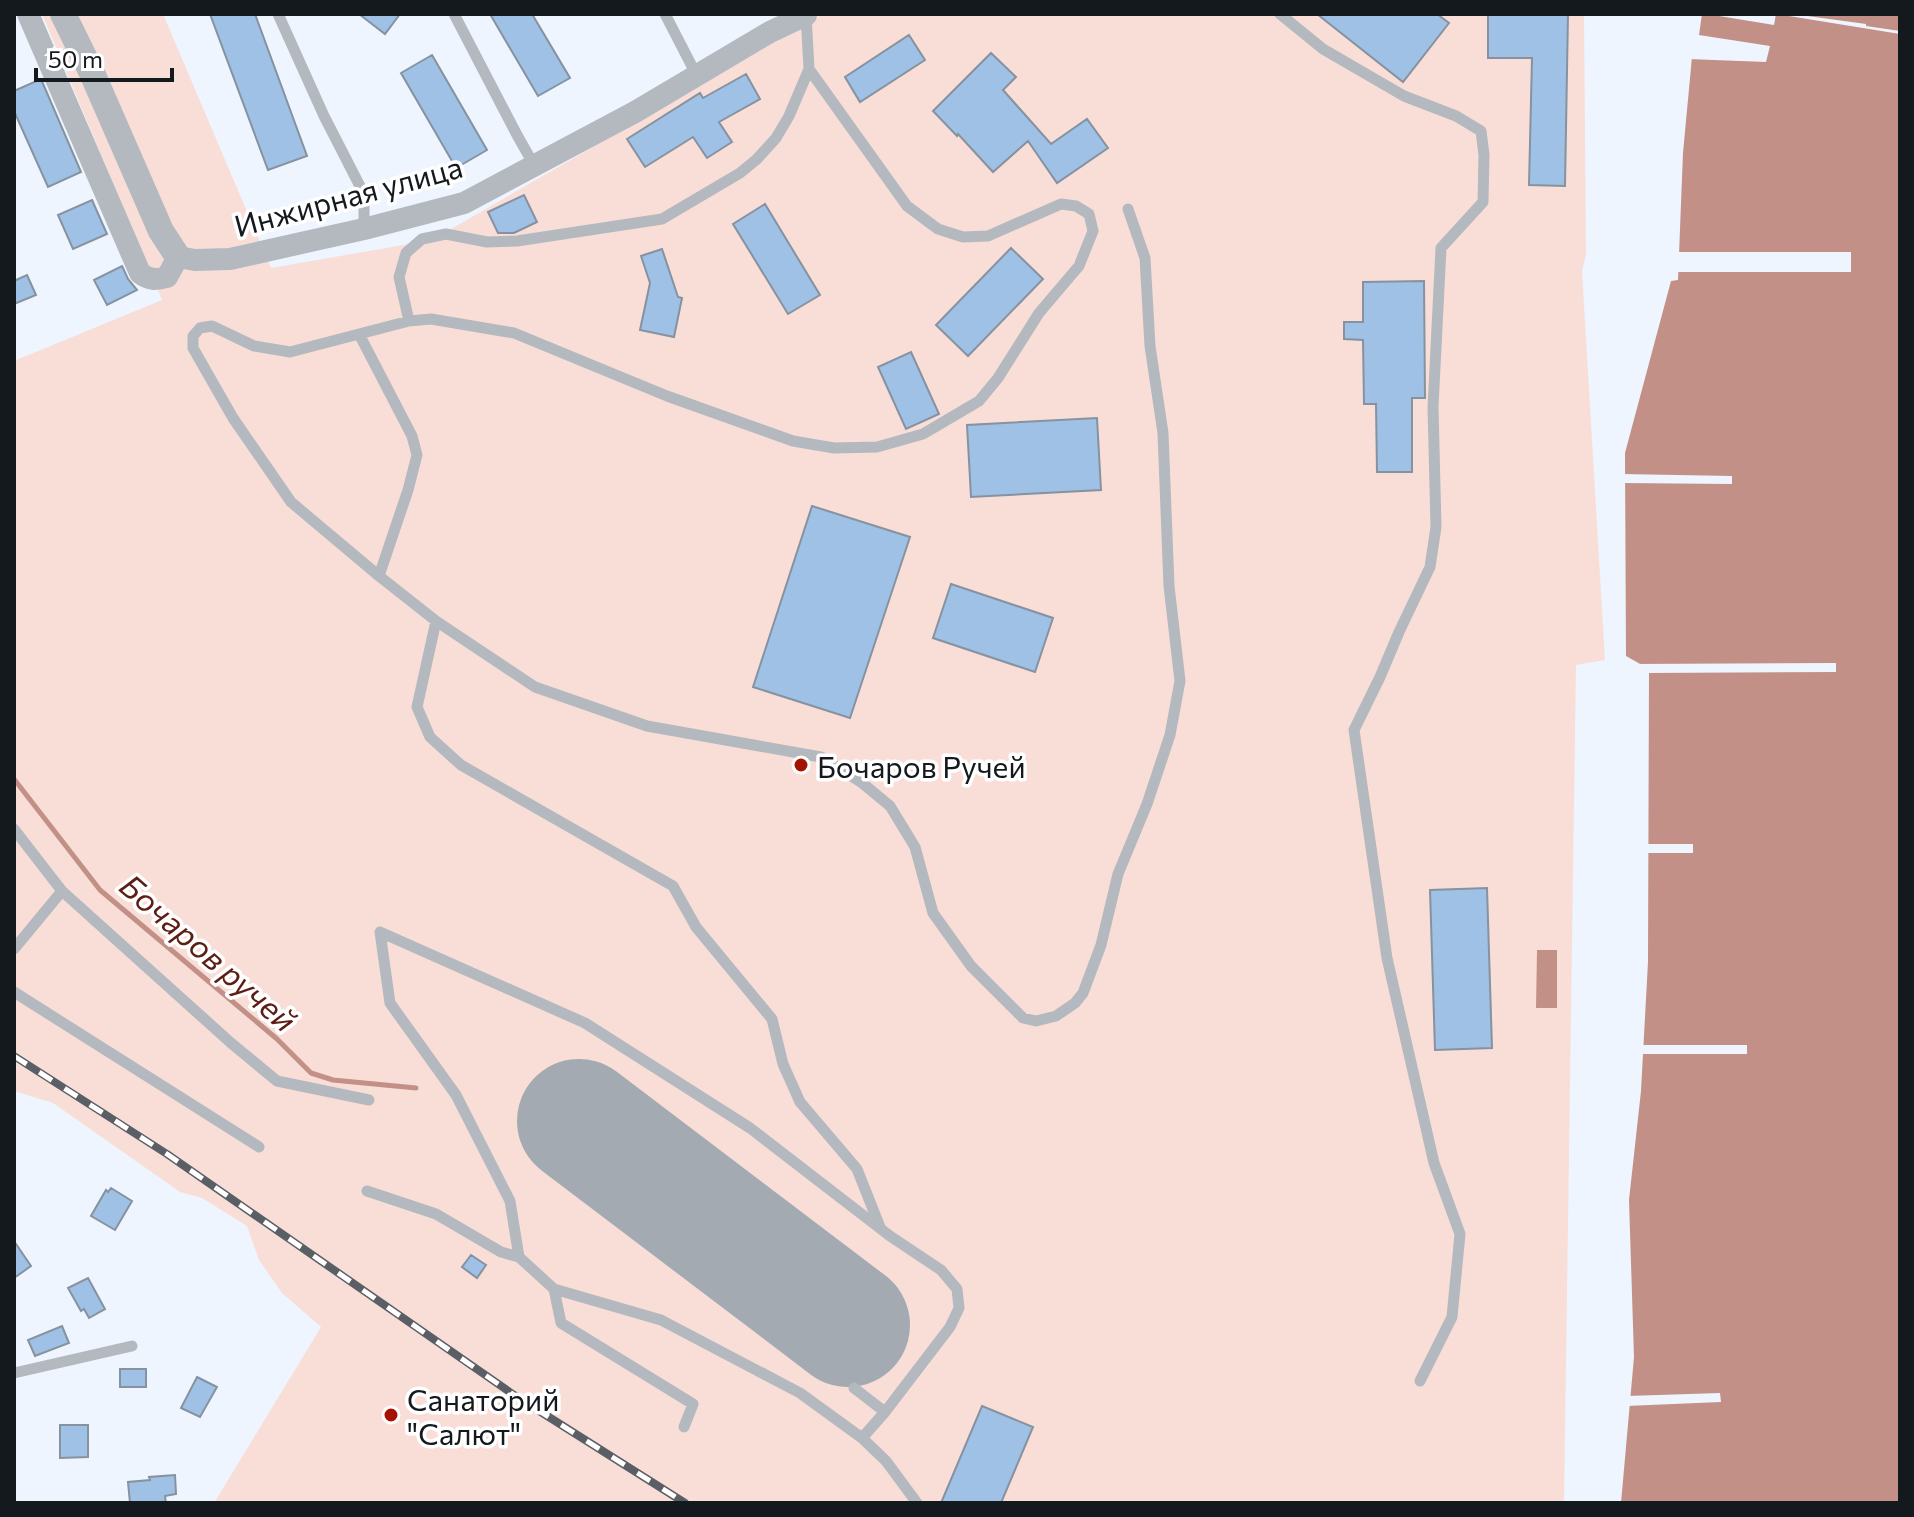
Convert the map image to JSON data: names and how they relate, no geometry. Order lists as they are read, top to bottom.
{
  "streets": {
    "street": ["Инжирная улица"]
  },
  "water": ["Бочаров ручей"],
  "places": ["Бочаров Ручей", "Санаторий \"Салют\""],
  "scale_bar": "50 m"
}
